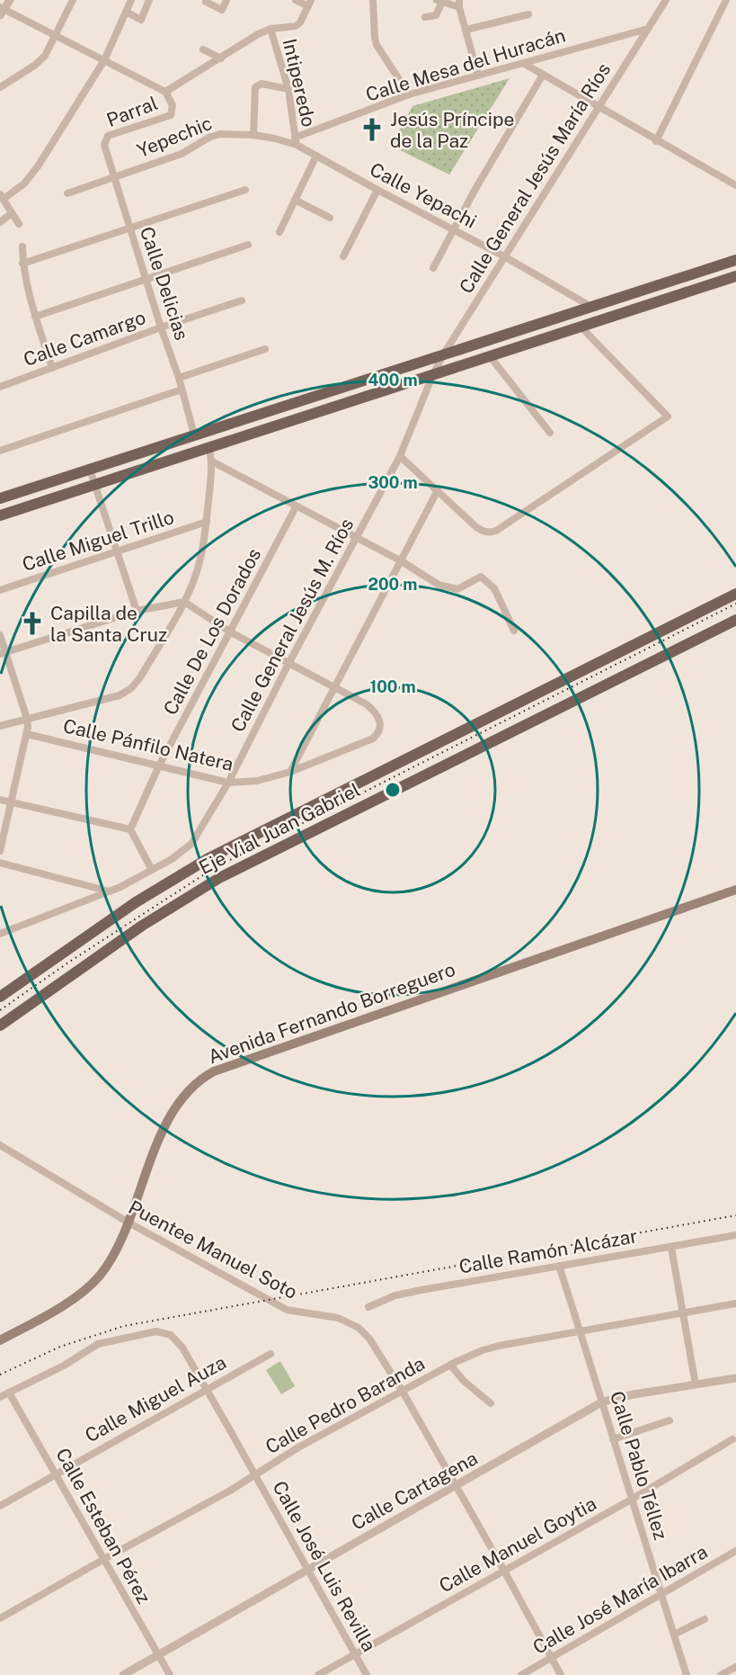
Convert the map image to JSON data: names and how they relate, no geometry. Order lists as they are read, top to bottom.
{
  "streets": {
    "main road": ["Eje Vial Juan Gabriel", "Avenida Fernando Borreguero"],
    "street": [
      "Calle Mesa del Huracán",
      "Intiperedo",
      "Parral",
      "Yepechic",
      "Calle General Jesús María Ríos",
      "Calle Yepachi",
      "Calle Delicias",
      "Calle Camargo",
      "Calle Miguel Trillo",
      "Calle General Jesús M. Ríos",
      "Calle De Los Dorados",
      "Calle Pánfilo Natera",
      "Puentee Manuel Soto",
      "Calle Ramón Alcázar",
      "Calle Miguel Auza",
      "Calle Pedro Baranda",
      "Calle Pablo Téllez",
      "Calle Cartagena",
      "Calle Esteban Pérez",
      "Calle Manuel Goytia",
      "Calle José Luis Revilla",
      "Calle José María Ibarra"
    ]
  },
  "crossings": [
    ["Calle Mesa del Huracán", "Intiperedo"],
    ["Calle Mesa del Huracán", "Yepechic"],
    ["Calle Mesa del Huracán", "Calle General Jesús María Ríos"],
    ["Calle Mesa del Huracán", "Calle Yepachi"],
    ["Intiperedo", "Yepechic"],
    ["Intiperedo", "Calle Yepachi"],
    ["Parral", "Calle Delicias"],
    ["Yepechic", "Calle Yepachi"],
    ["Yepechic", "Calle Delicias"],
    ["Calle General Jesús María Ríos", "Calle Yepachi"],
    ["Calle General Jesús María Ríos", "Calle General Jesús M. Ríos"],
    ["Calle Delicias", "Calle Camargo"],
    ["Calle General Jesús M. Ríos", "Calle Pánfilo Natera"],
    ["Calle De Los Dorados", "Calle Pánfilo Natera"],
    ["Puentee Manuel Soto", "Calle Pedro Baranda"],
    ["Puentee Manuel Soto", "Calle Cartagena"],
    ["Puentee Manuel Soto", "Calle Manuel Goytia"],
    ["Puentee Manuel Soto", "Calle José María Ibarra"],
    ["Calle Ramón Alcázar", "Calle Pablo Téllez"],
    ["Calle Miguel Auza", "Calle Esteban Pérez"],
    ["Calle Miguel Auza", "Calle José Luis Revilla"],
    ["Calle Pedro Baranda", "Calle Pablo Téllez"],
    ["Calle Pedro Baranda", "Calle Esteban Pérez"],
    ["Calle Pedro Baranda", "Calle José Luis Revilla"],
    ["Calle Pablo Téllez", "Calle Cartagena"],
    ["Calle Pablo Téllez", "Calle Manuel Goytia"],
    ["Calle Pablo Téllez", "Calle José María Ibarra"],
    ["Calle Cartagena", "Calle Esteban Pérez"],
    ["Calle Cartagena", "Calle José Luis Revilla"],
    ["Calle Esteban Pérez", "Calle José Luis Revilla"],
    ["Calle Manuel Goytia", "Calle José Luis Revilla"]
  ],
  "places": {
    "church": ["Jesús Príncipe de la Paz", "Capilla de la Santa Cruz"]
  },
  "rings": [
    "400 m",
    "300 m",
    "200 m",
    "100 m"
  ]
}
